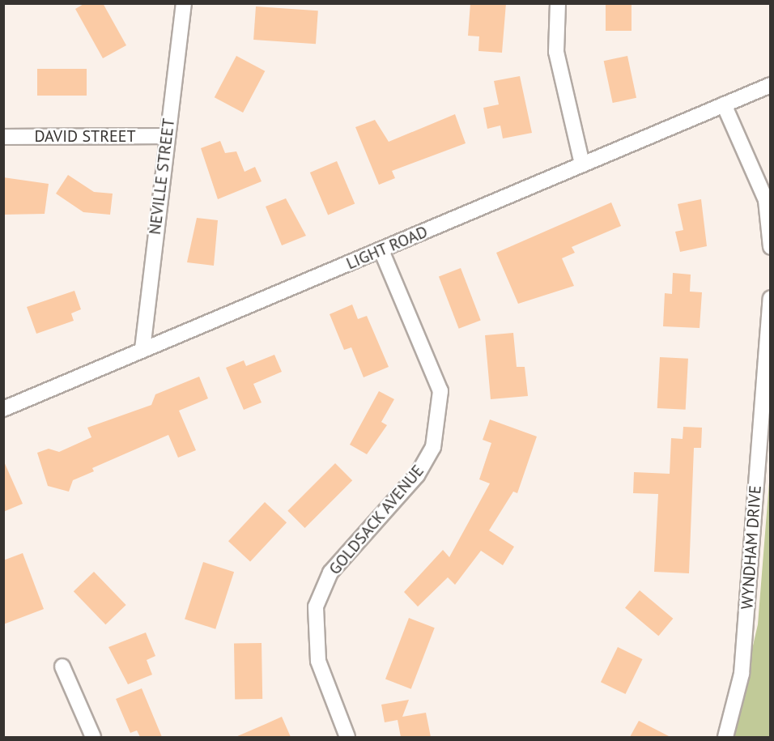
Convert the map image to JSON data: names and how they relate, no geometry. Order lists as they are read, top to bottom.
{
  "streets": {
    "street": [
      "DAVID STREET",
      "NEVILLE STREET",
      "LIGHT ROAD",
      "GOLDSACK AVENUE",
      "WYNDHAM DRIVE"
    ]
  },
  "crossings": [
    ["DAVID STREET", "NEVILLE STREET"],
    ["NEVILLE STREET", "LIGHT ROAD"],
    ["LIGHT ROAD", "GOLDSACK AVENUE"]
  ]
}
